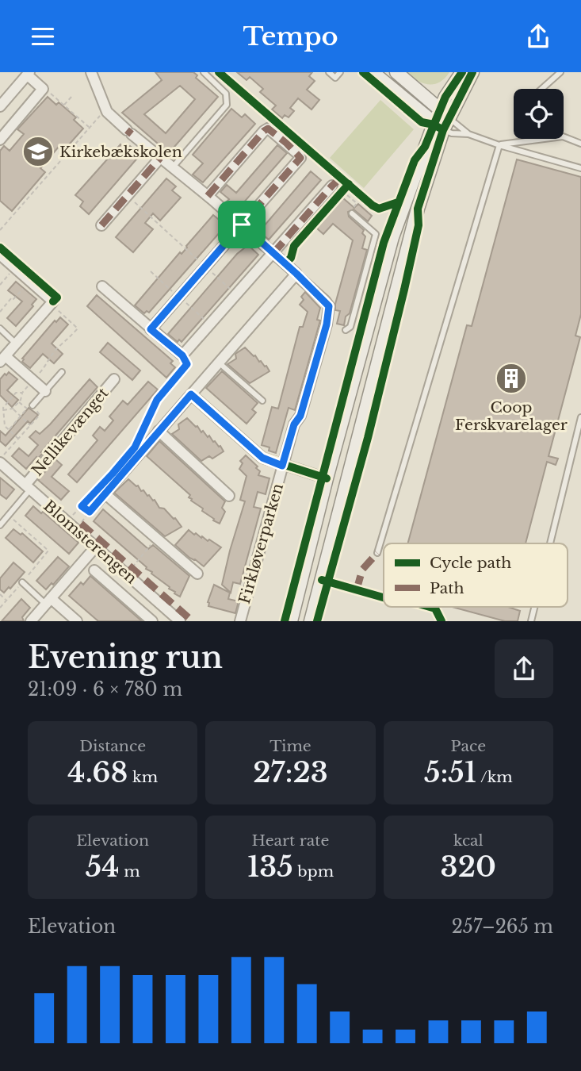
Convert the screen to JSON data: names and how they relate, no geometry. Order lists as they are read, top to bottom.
{
  "streets": {
    "street": ["Nellikevænget", "Blomsterengen", "Firkløverparken"]
  },
  "crossings": [
    ["Nellikevænget", "Blomsterengen"]
  ],
  "places": {
    "school or university": ["Kirkebækskolen"],
    "building": ["Coop Ferskvarelager"]
  },
  "legend": ["Cycle path", "Path"],
  "page": {
    "header": "Tempo",
    "heading": ["Evening run", "21:09 · 6 × 780 m"],
    "stats": [
      ["Distance", "4.68 km"],
      ["Time", "27:23"],
      ["Pace", "5:51 /km"],
      ["Elevation", "54 m"],
      ["Heart rate", "135 bpm"],
      ["kcal", "320"]
    ],
    "chart": ["Elevation", "257–265 m"]
  }
}
